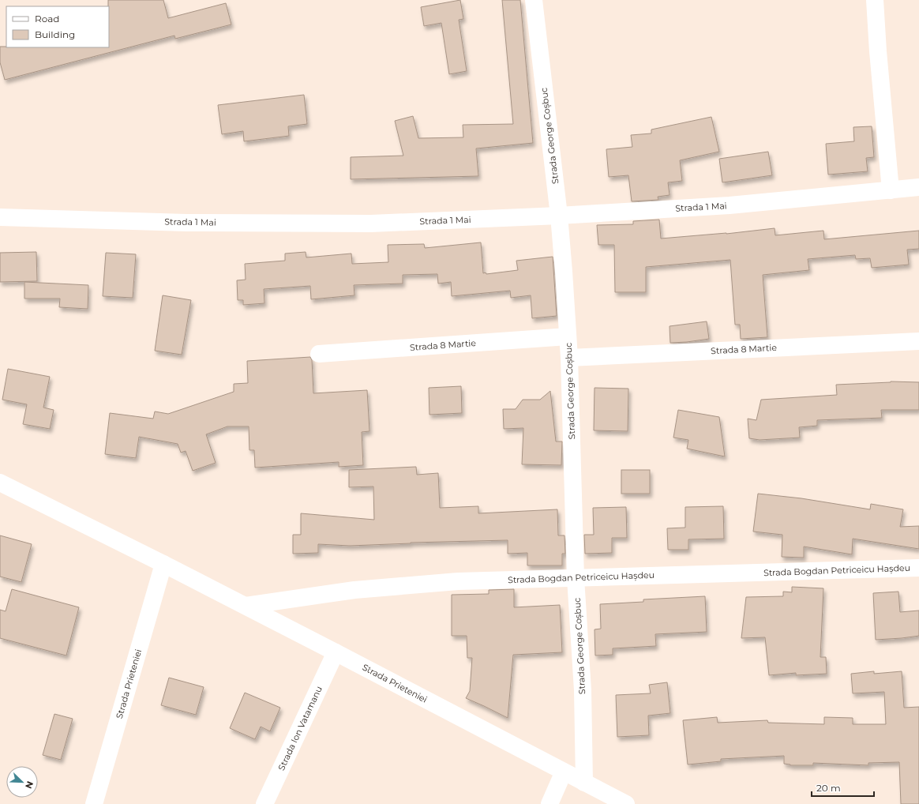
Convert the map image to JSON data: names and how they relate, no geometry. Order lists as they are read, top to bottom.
{
  "streets": {
    "street": [
      "Strada George Coșbuc",
      "Strada 1 Mai",
      "Strada 8 Martie",
      "Strada Bogdan Petriceicu Hașdeu",
      "Strada Prieteniei",
      "Strada Ion Vatamanu"
    ]
  },
  "crossings": [
    ["Strada George Coșbuc", "Strada 1 Mai"],
    ["Strada George Coșbuc", "Strada 8 Martie"],
    ["Strada George Coșbuc", "Strada Bogdan Petriceicu Hașdeu"],
    ["Strada George Coșbuc", "Strada Prieteniei"],
    ["Strada Bogdan Petriceicu Hașdeu", "Strada Prieteniei"],
    ["Strada Prieteniei", "Strada Ion Vatamanu"]
  ],
  "legend": ["Road", "Building"],
  "scale_bar": "20 m",
  "north": "bottom right"
}
